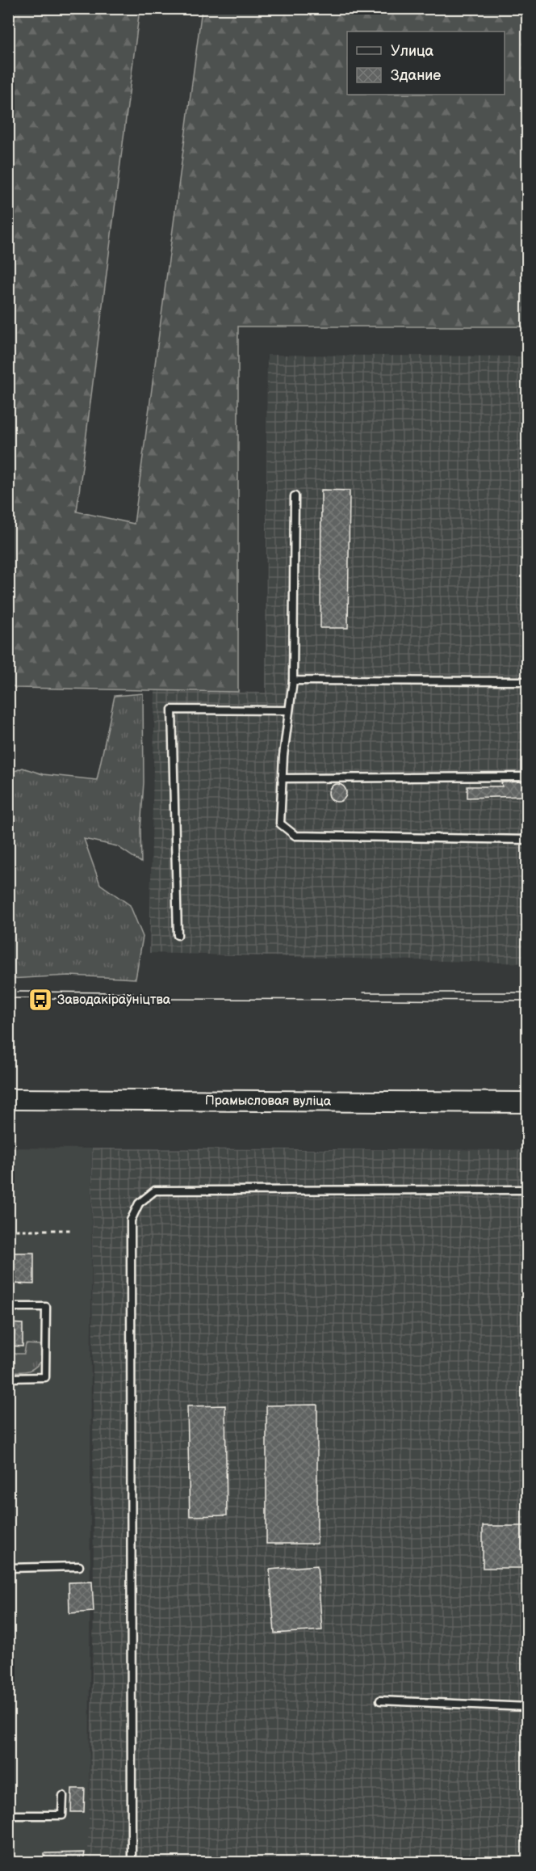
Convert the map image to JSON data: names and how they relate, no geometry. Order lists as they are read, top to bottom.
{
  "streets": {
    "main road": ["Прамысловая вуліца"]
  },
  "places": {
    "bus stop": ["Заводакіраўніцтва"]
  },
  "legend": ["Улица", "Здание"]
}
